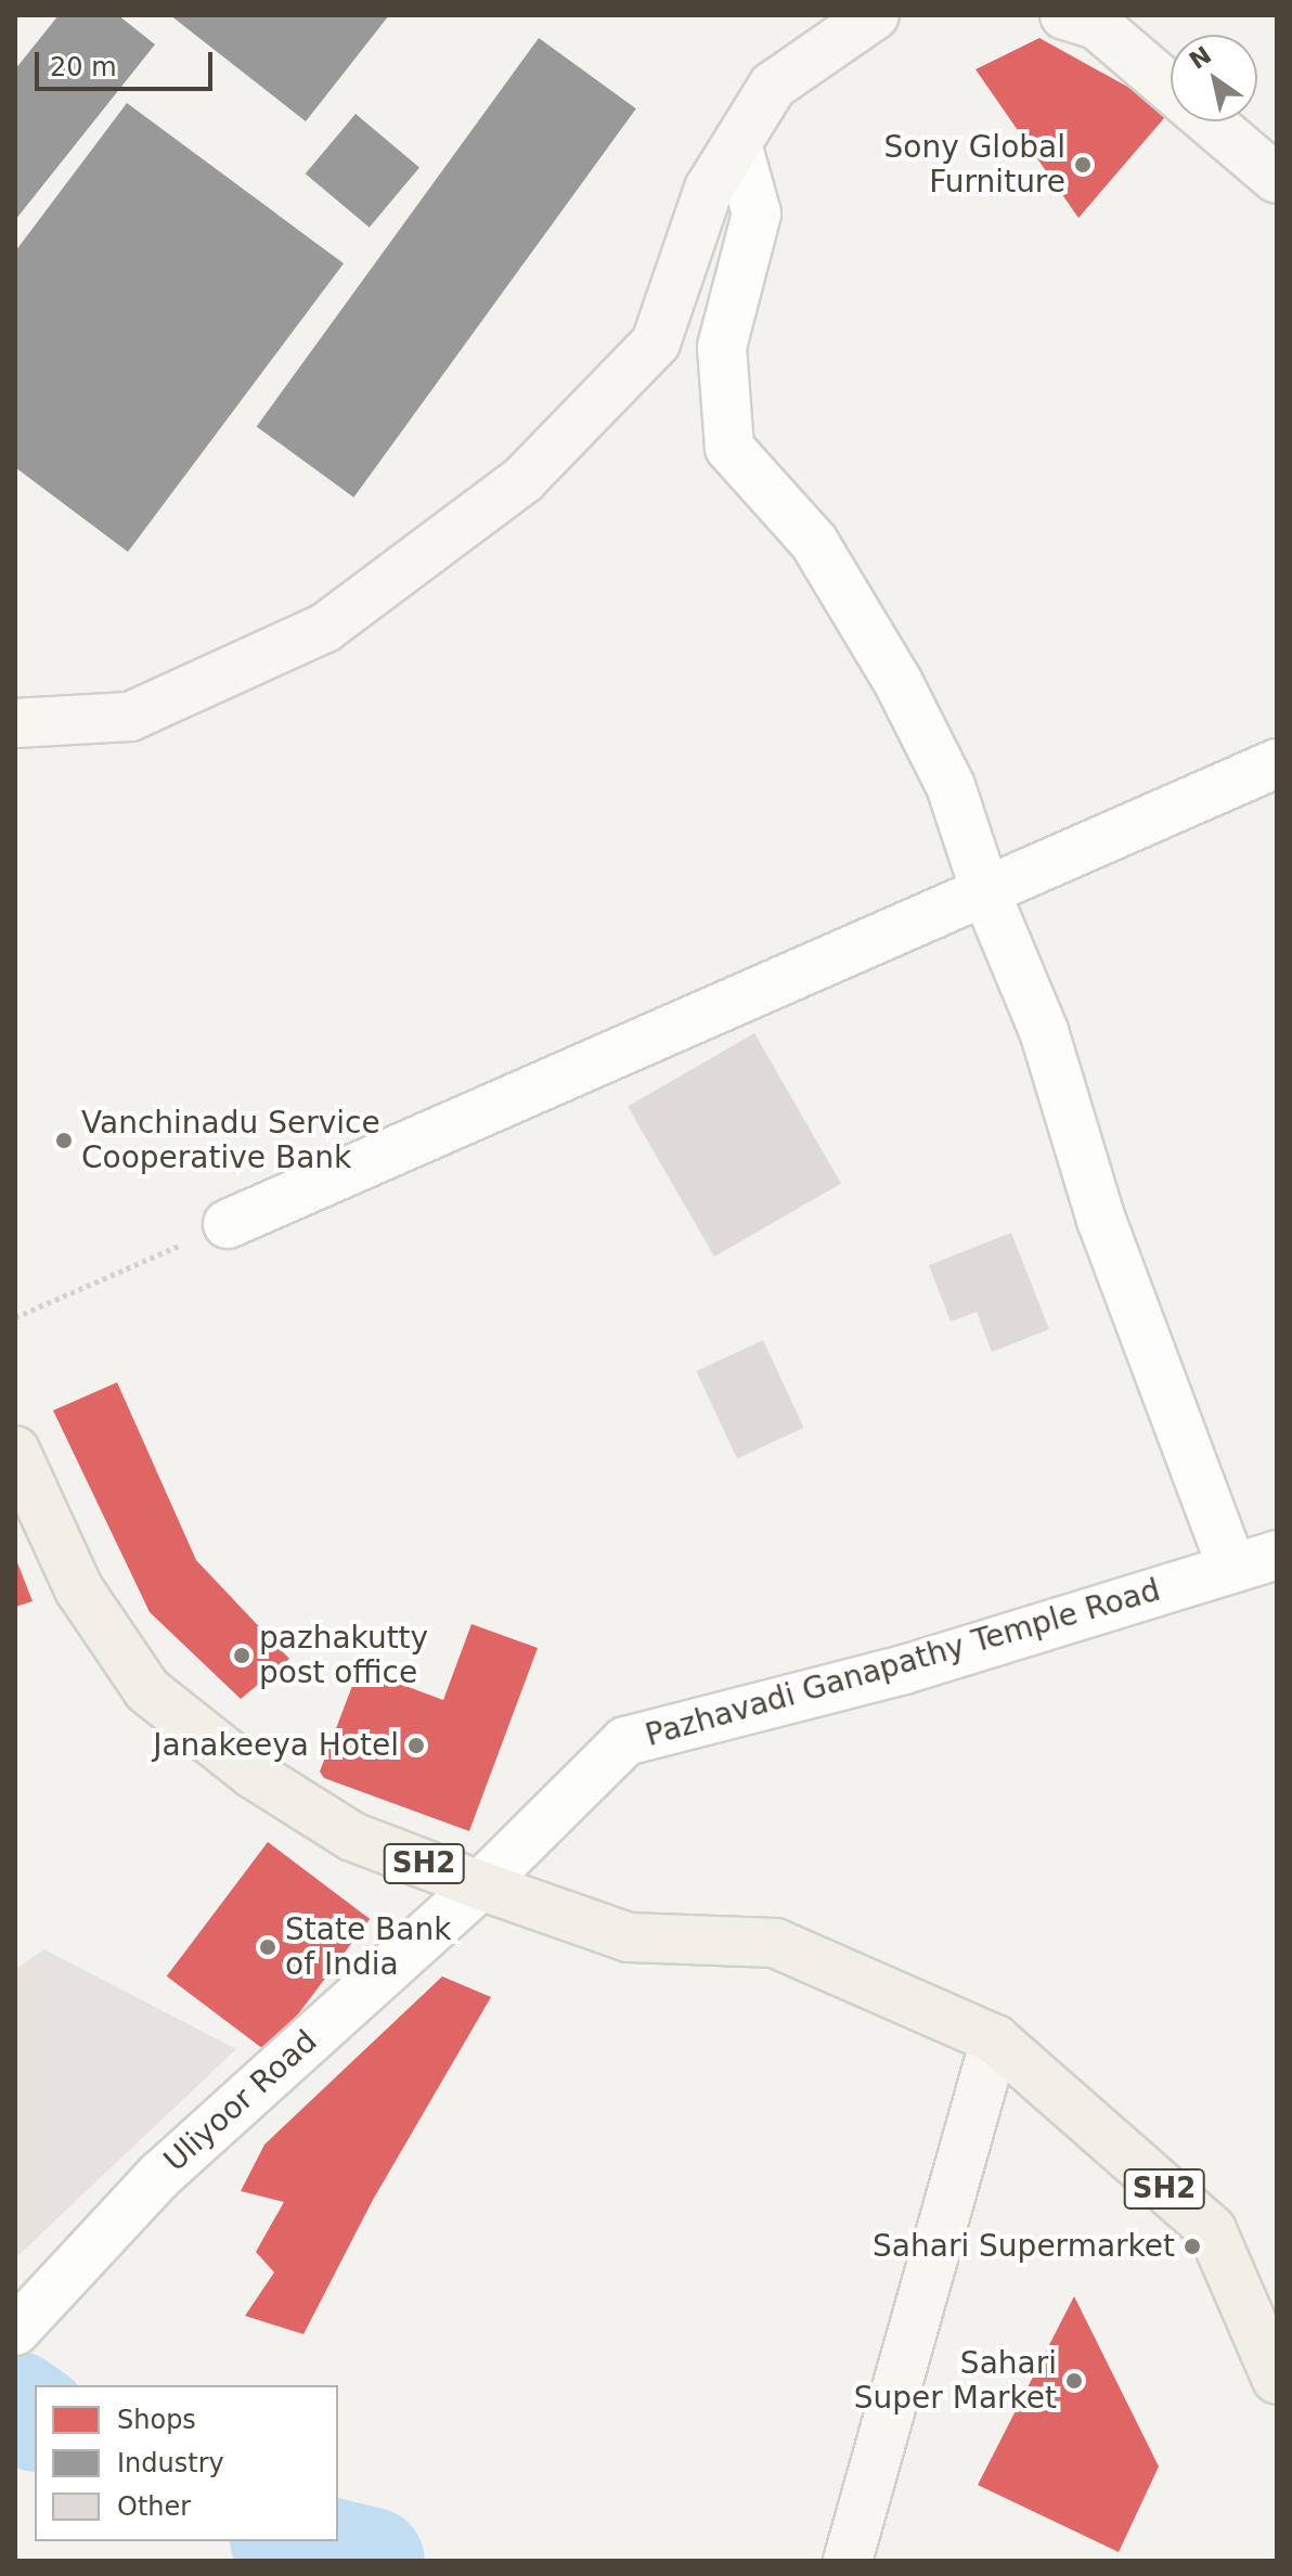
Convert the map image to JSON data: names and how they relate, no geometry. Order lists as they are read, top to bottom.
{
  "streets": {
    "main road": ["SH2"],
    "street": ["Pazhavadi Ganapathy Temple Road", "Uliyoor Road"]
  },
  "crossings": [
    ["Pazhavadi Ganapathy Temple Road", "SH2"],
    ["Pazhavadi Ganapathy Temple Road", "Uliyoor Road"],
    ["SH2", "Uliyoor Road"]
  ],
  "places": [
    "Sony Global Furniture",
    "Vanchinadu Service Cooperative Bank",
    "pazhakutty post office",
    "Janakeeya Hotel",
    "State Bank of India",
    "Sahari Supermarket",
    "Sahari Super Market"
  ],
  "legend": ["Shops", "Industry", "Other"],
  "scale_bar": "20 m",
  "north": "top left"
}
